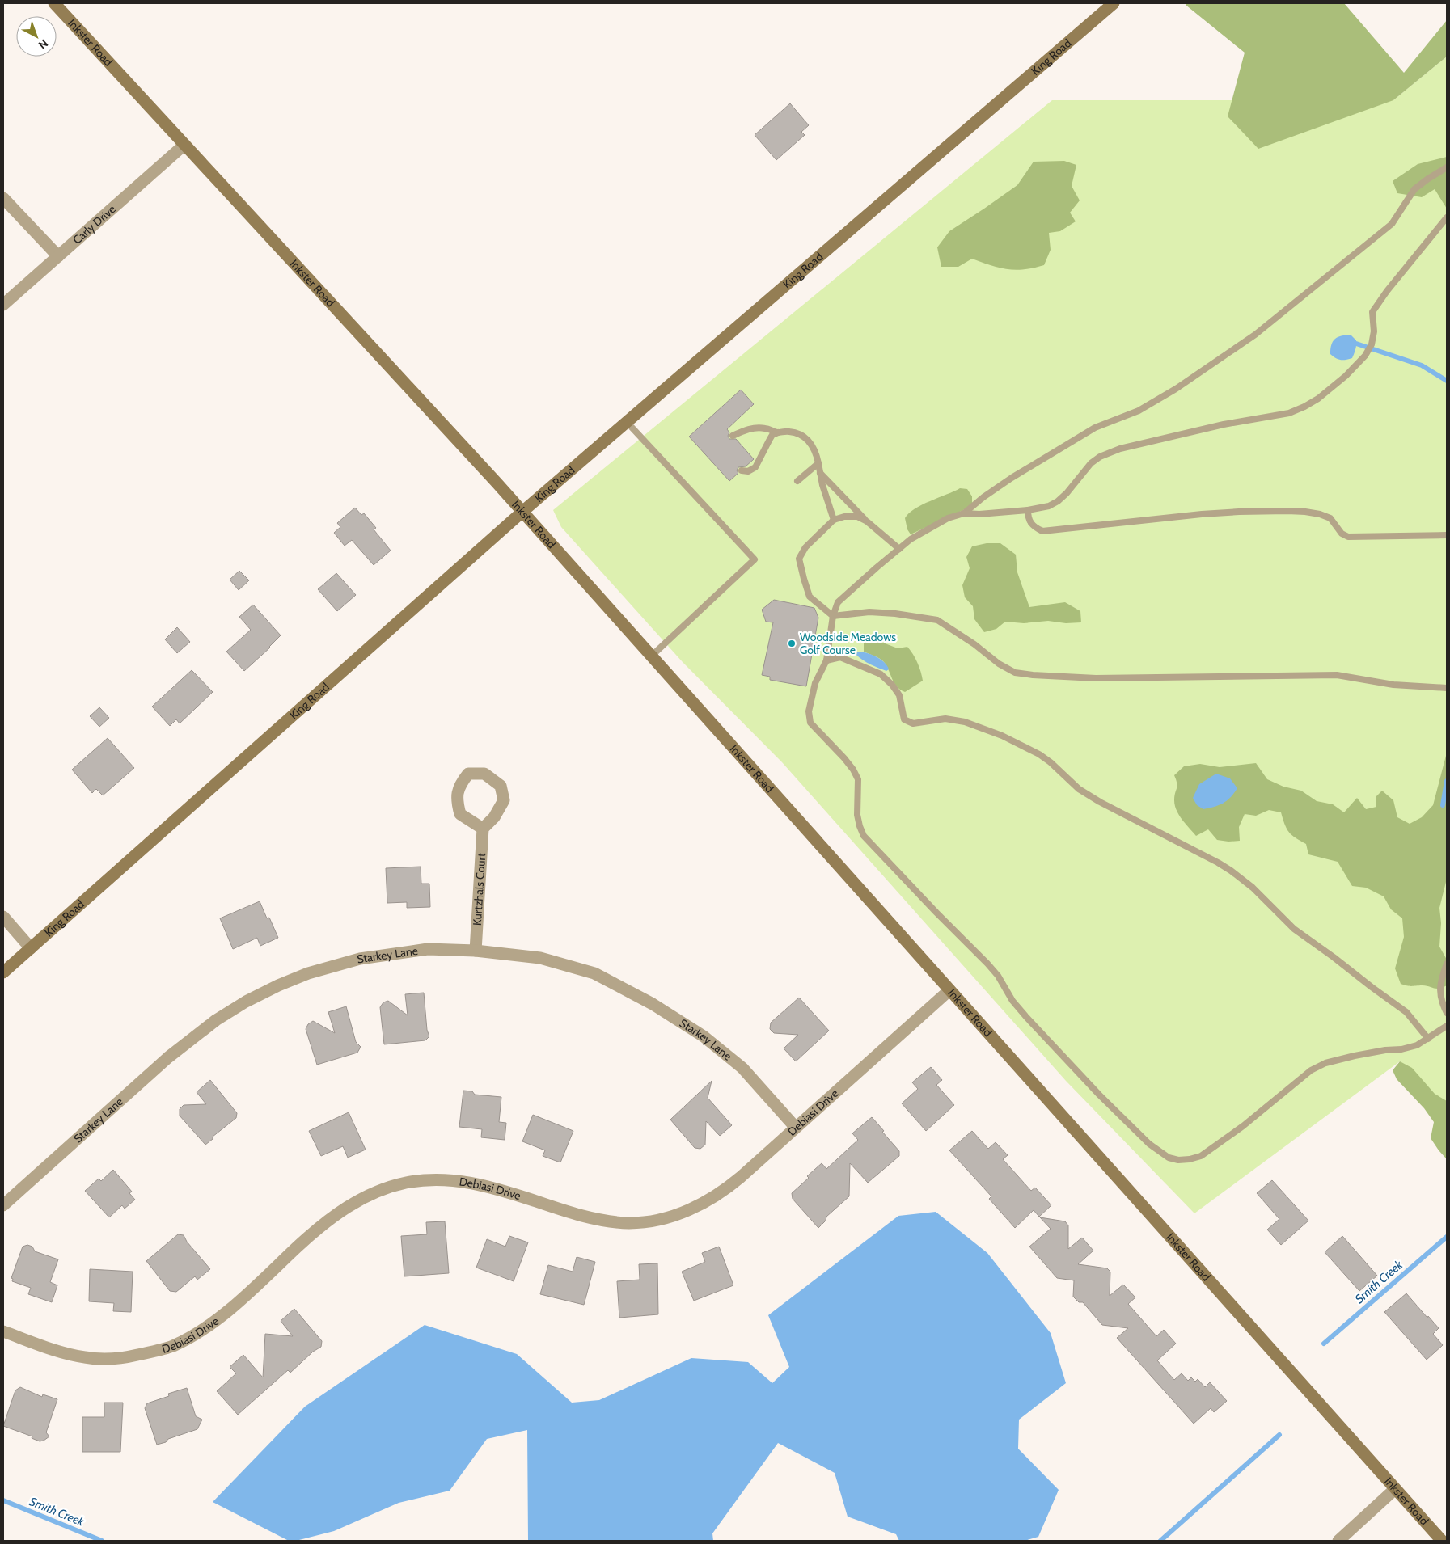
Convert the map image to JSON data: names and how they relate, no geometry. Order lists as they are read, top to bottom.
{
  "streets": {
    "street": [
      "Inkster Road",
      "King Road",
      "Carly Drive",
      "Kurtzhals Court",
      "Starkey Lane",
      "Debiasi Drive"
    ]
  },
  "crossings": [
    ["Inkster Road", "King Road"],
    ["Inkster Road", "Carly Drive"],
    ["Inkster Road", "Debiasi Drive"],
    ["Kurtzhals Court", "Starkey Lane"],
    ["Starkey Lane", "Debiasi Drive"]
  ],
  "water": ["Smith Creek"],
  "places": ["Woodside Meadows Golf Course"],
  "north": "bottom right"
}
